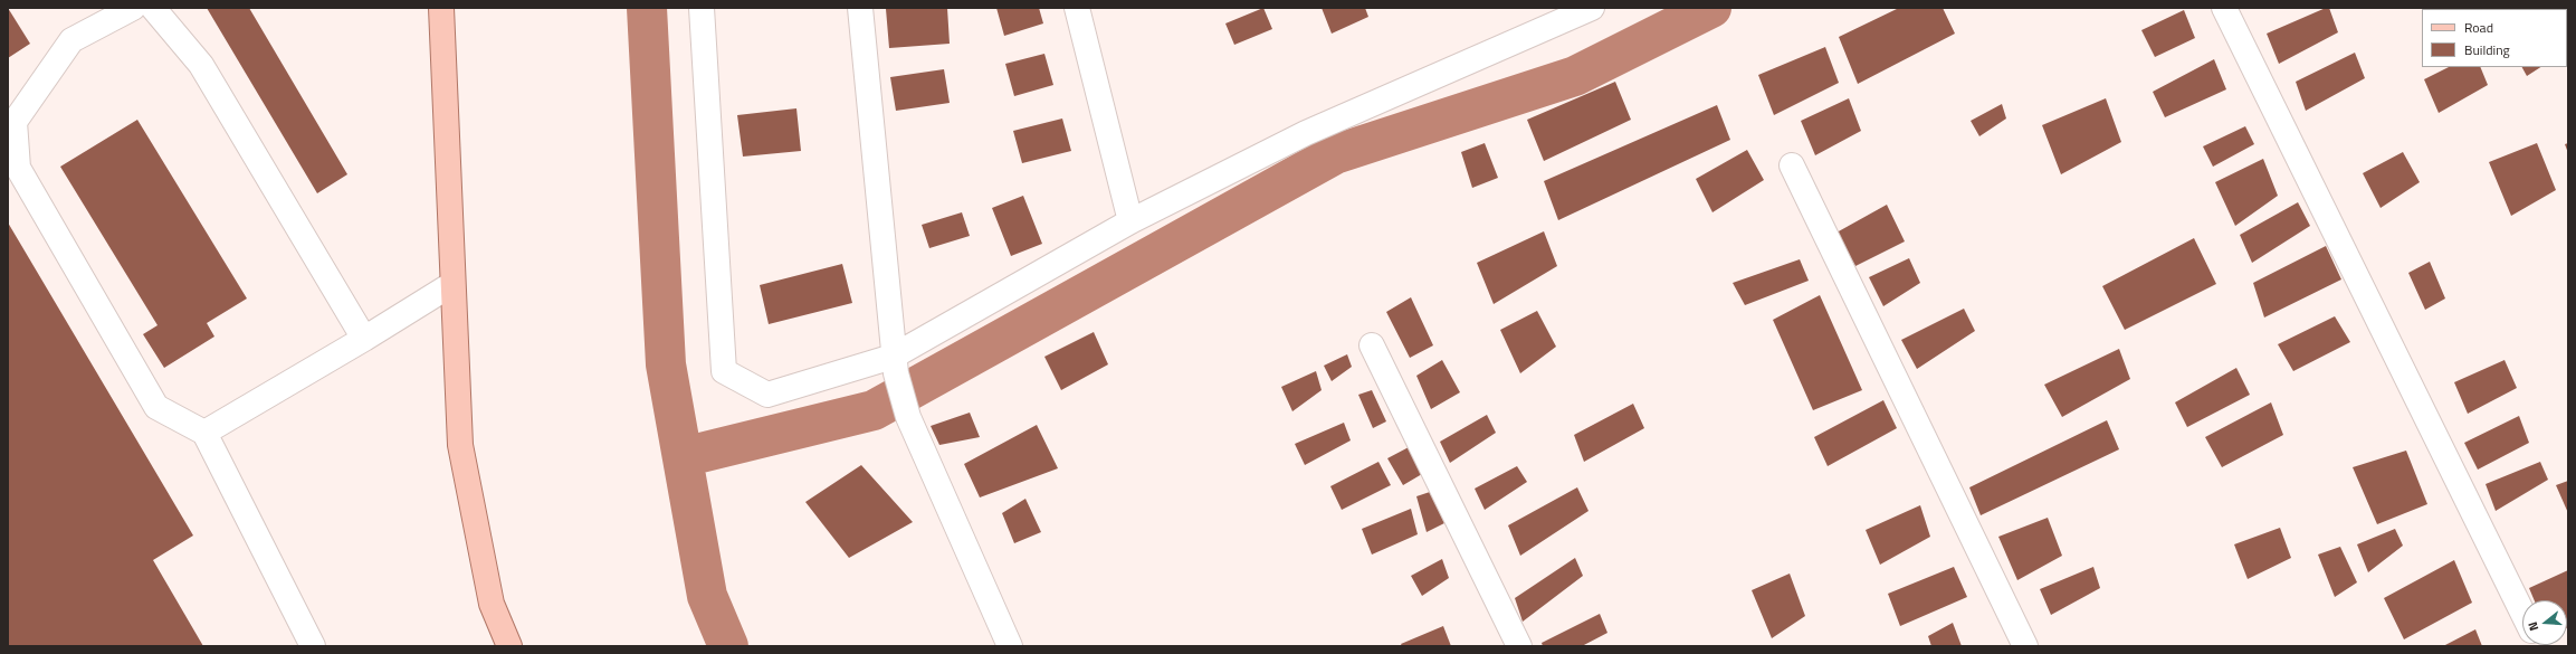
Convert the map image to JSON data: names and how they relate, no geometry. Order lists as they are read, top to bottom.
{
  "legend": ["Road", "Building"],
  "north": "left"
}
